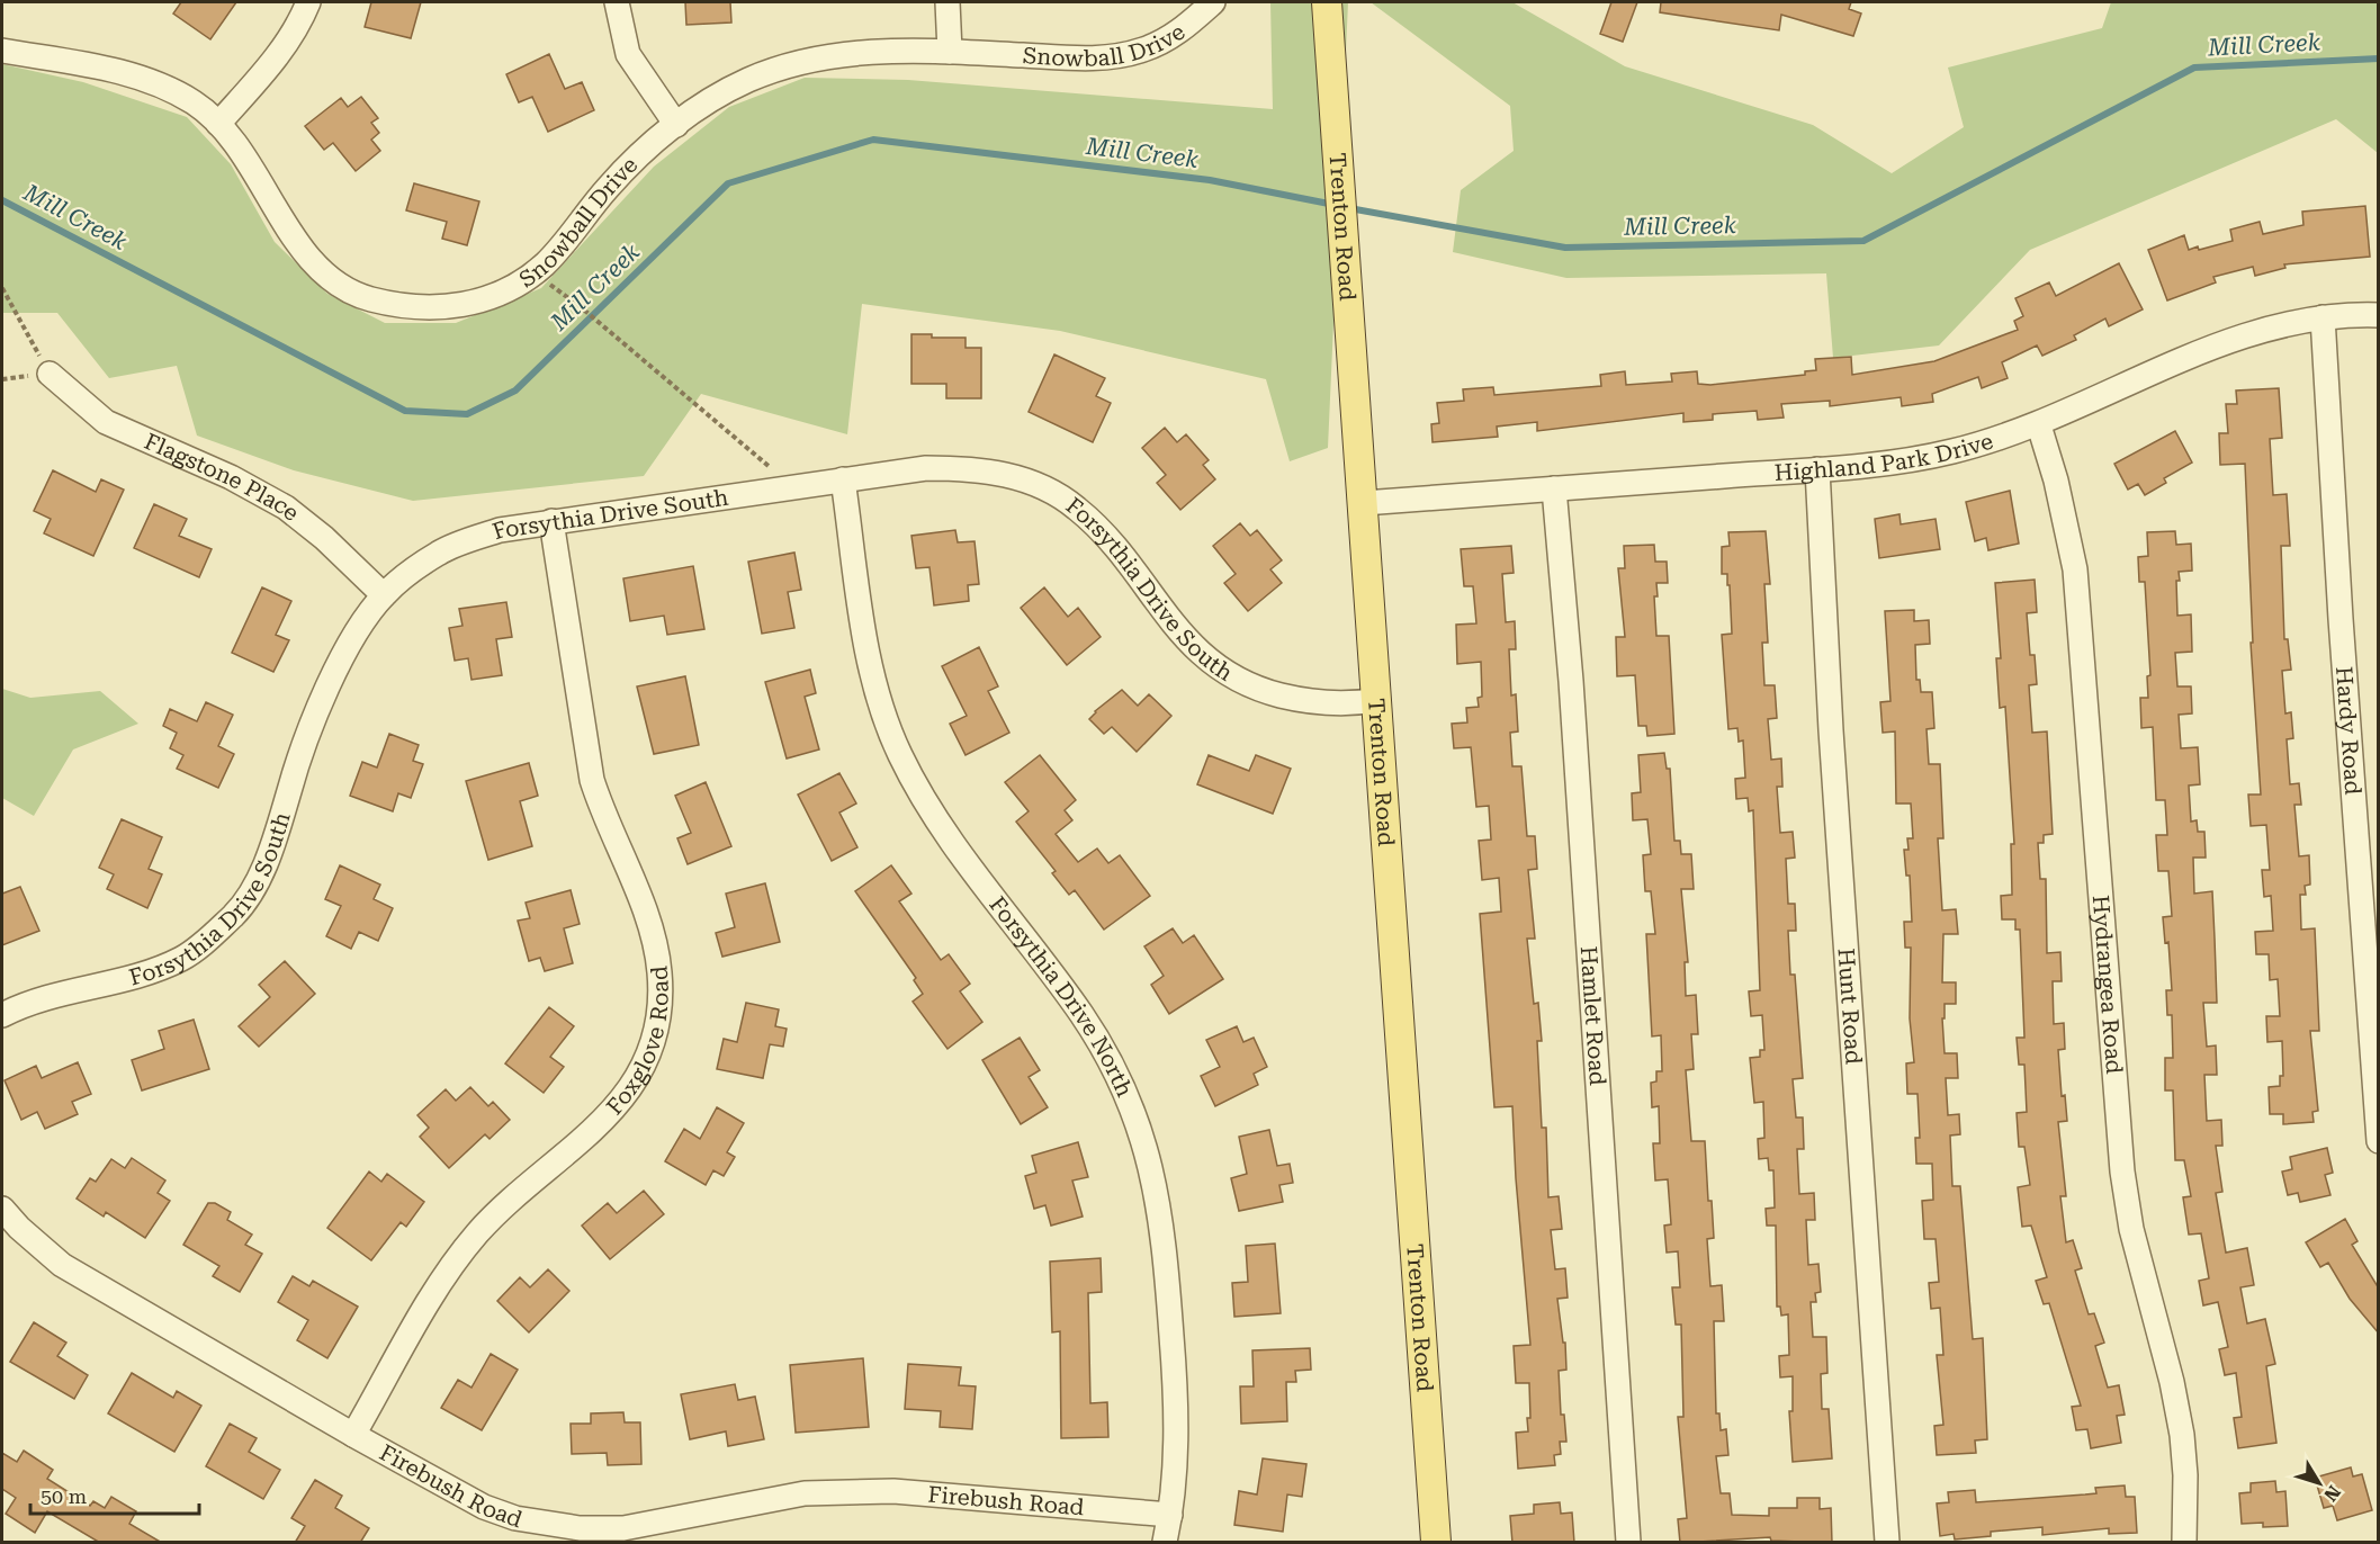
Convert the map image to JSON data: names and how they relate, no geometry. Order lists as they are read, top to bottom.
{
  "streets": {
    "main road": ["Trenton Road"],
    "street": [
      "Snowball Drive",
      "Highland Park Drive",
      "Flagstone Place",
      "Forsythia Drive South",
      "Hardy Road",
      "Hydrangea Road",
      "Forsythia Drive North",
      "Hunt Road",
      "Hamlet Road",
      "Foxglove Road",
      "Firebush Road"
    ]
  },
  "crossings": [
    ["Trenton Road", "Highland Park Drive"],
    ["Trenton Road", "Forsythia Drive South"],
    ["Highland Park Drive", "Hardy Road"],
    ["Highland Park Drive", "Hydrangea Road"],
    ["Highland Park Drive", "Hunt Road"],
    ["Highland Park Drive", "Hamlet Road"],
    ["Flagstone Place", "Forsythia Drive South"],
    ["Forsythia Drive South", "Forsythia Drive North"],
    ["Forsythia Drive South", "Foxglove Road"],
    ["Forsythia Drive North", "Firebush Road"],
    ["Foxglove Road", "Firebush Road"]
  ],
  "water": ["Mill Creek"],
  "scale_bar": "50 m",
  "north": "bottom right"
}
